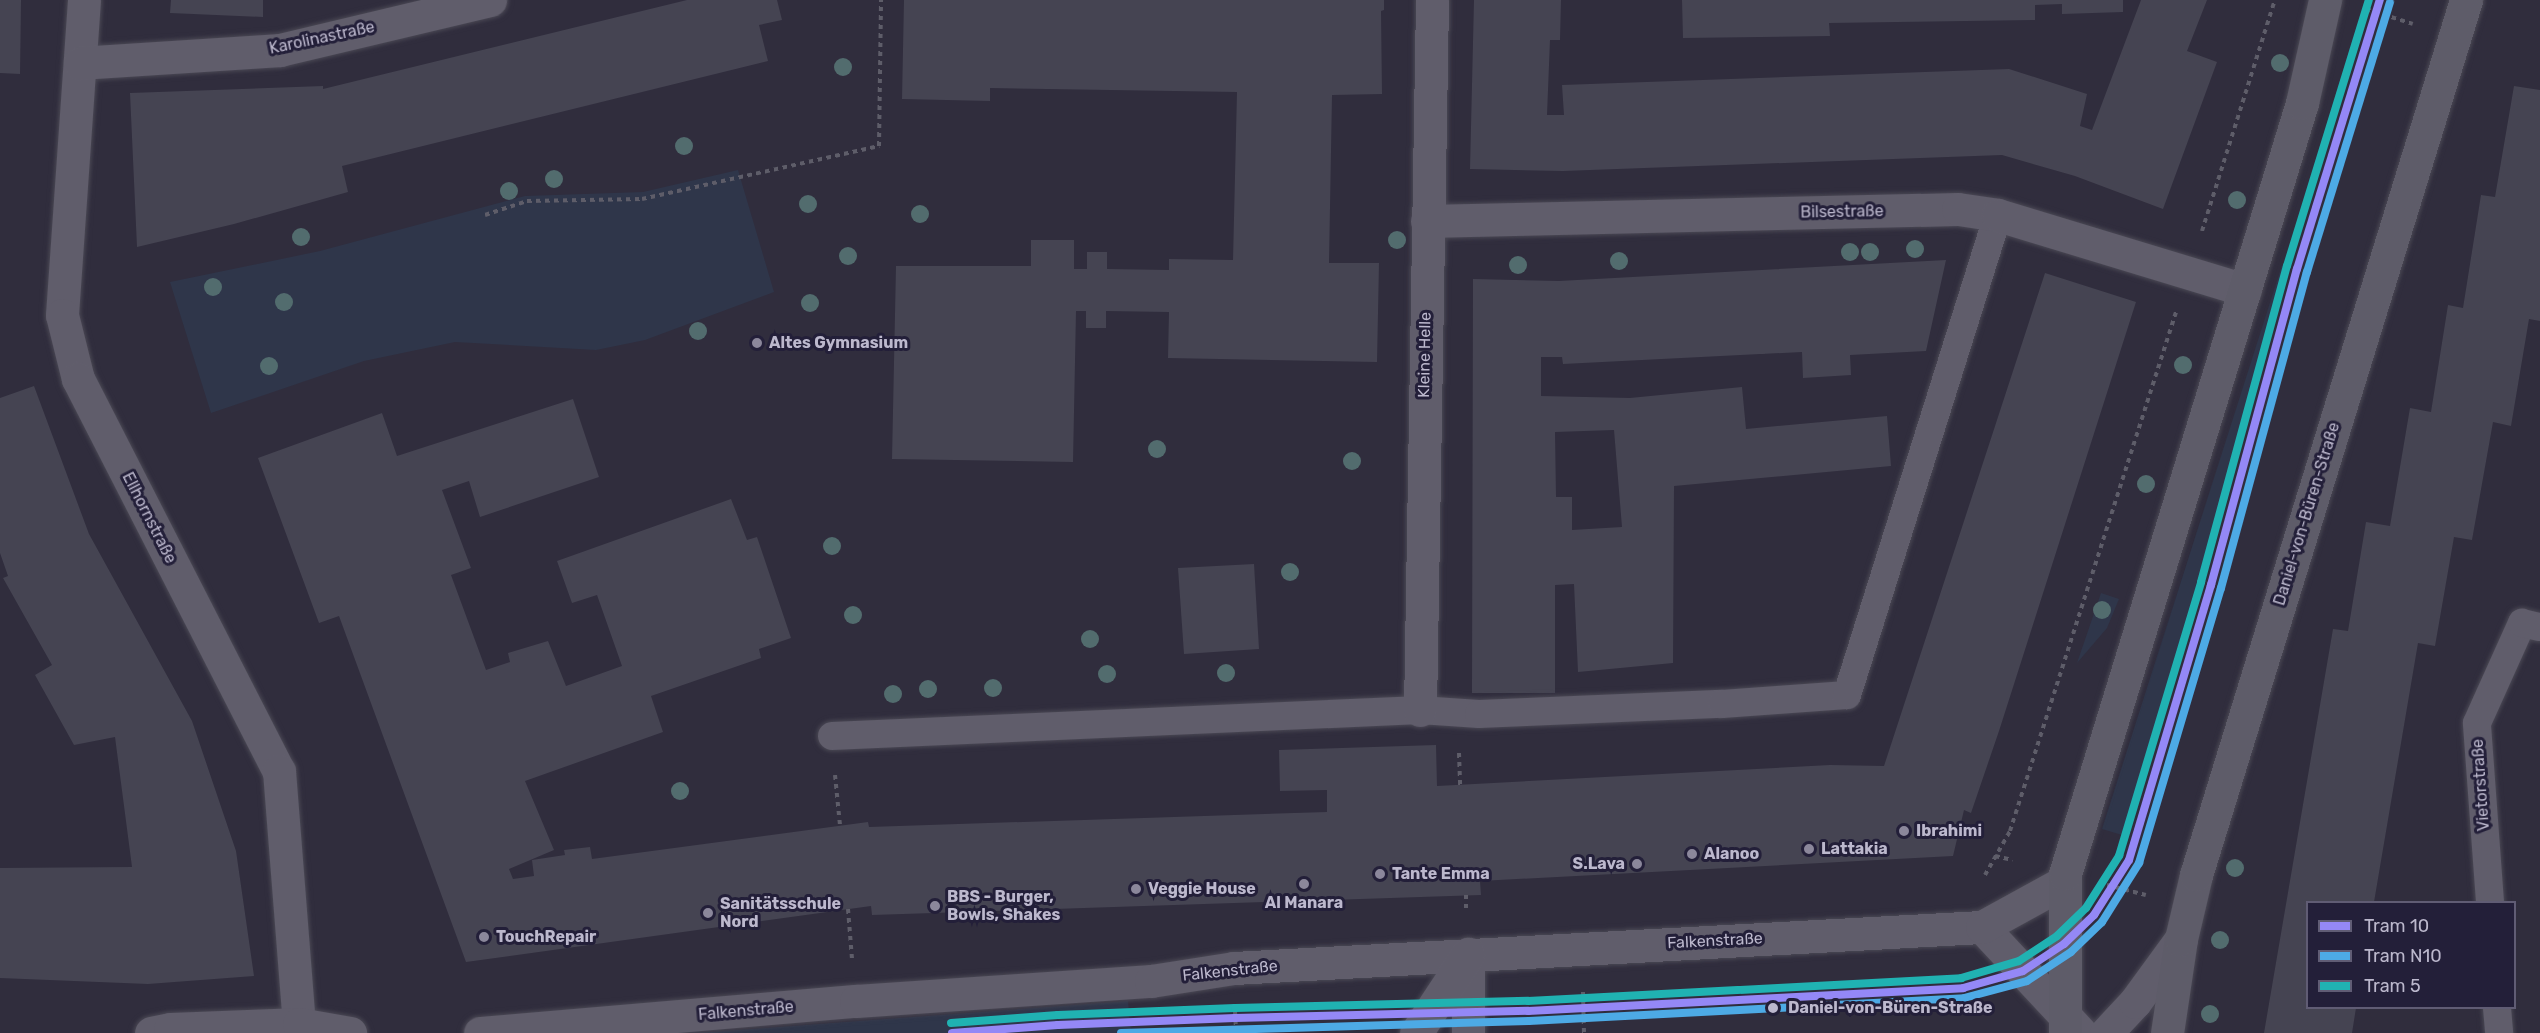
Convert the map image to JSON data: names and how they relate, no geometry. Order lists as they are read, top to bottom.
{
  "streets": {
    "main road": ["Daniel-von-Büren-Straße"],
    "street": [
      "Karolinastraße",
      "Bilsestraße",
      "Kleine Helle",
      "Ellhornstraße",
      "Falkenstraße"
    ],
    "lane": ["Vietorstraße"]
  },
  "crossings": [
    ["Karolinastraße", "Ellhornstraße"],
    ["Bilsestraße", "Kleine Helle"]
  ],
  "places": [
    "Altes Gymnasium",
    "Ibrahimi",
    "Lattakia",
    "Alanoo",
    "S.Lava",
    "Tante Emma",
    "Al Manara",
    "Veggie House",
    "BBS - Burger, Bowls, Shakes",
    "Sanitätsschule Nord",
    "TouchRepair",
    "Daniel-von-Büren-Straße"
  ],
  "lines": ["tram line 10", "tram line 5", "tram line N10"],
  "legend": ["Tram 10", "Tram N10", "Tram 5"]
}
